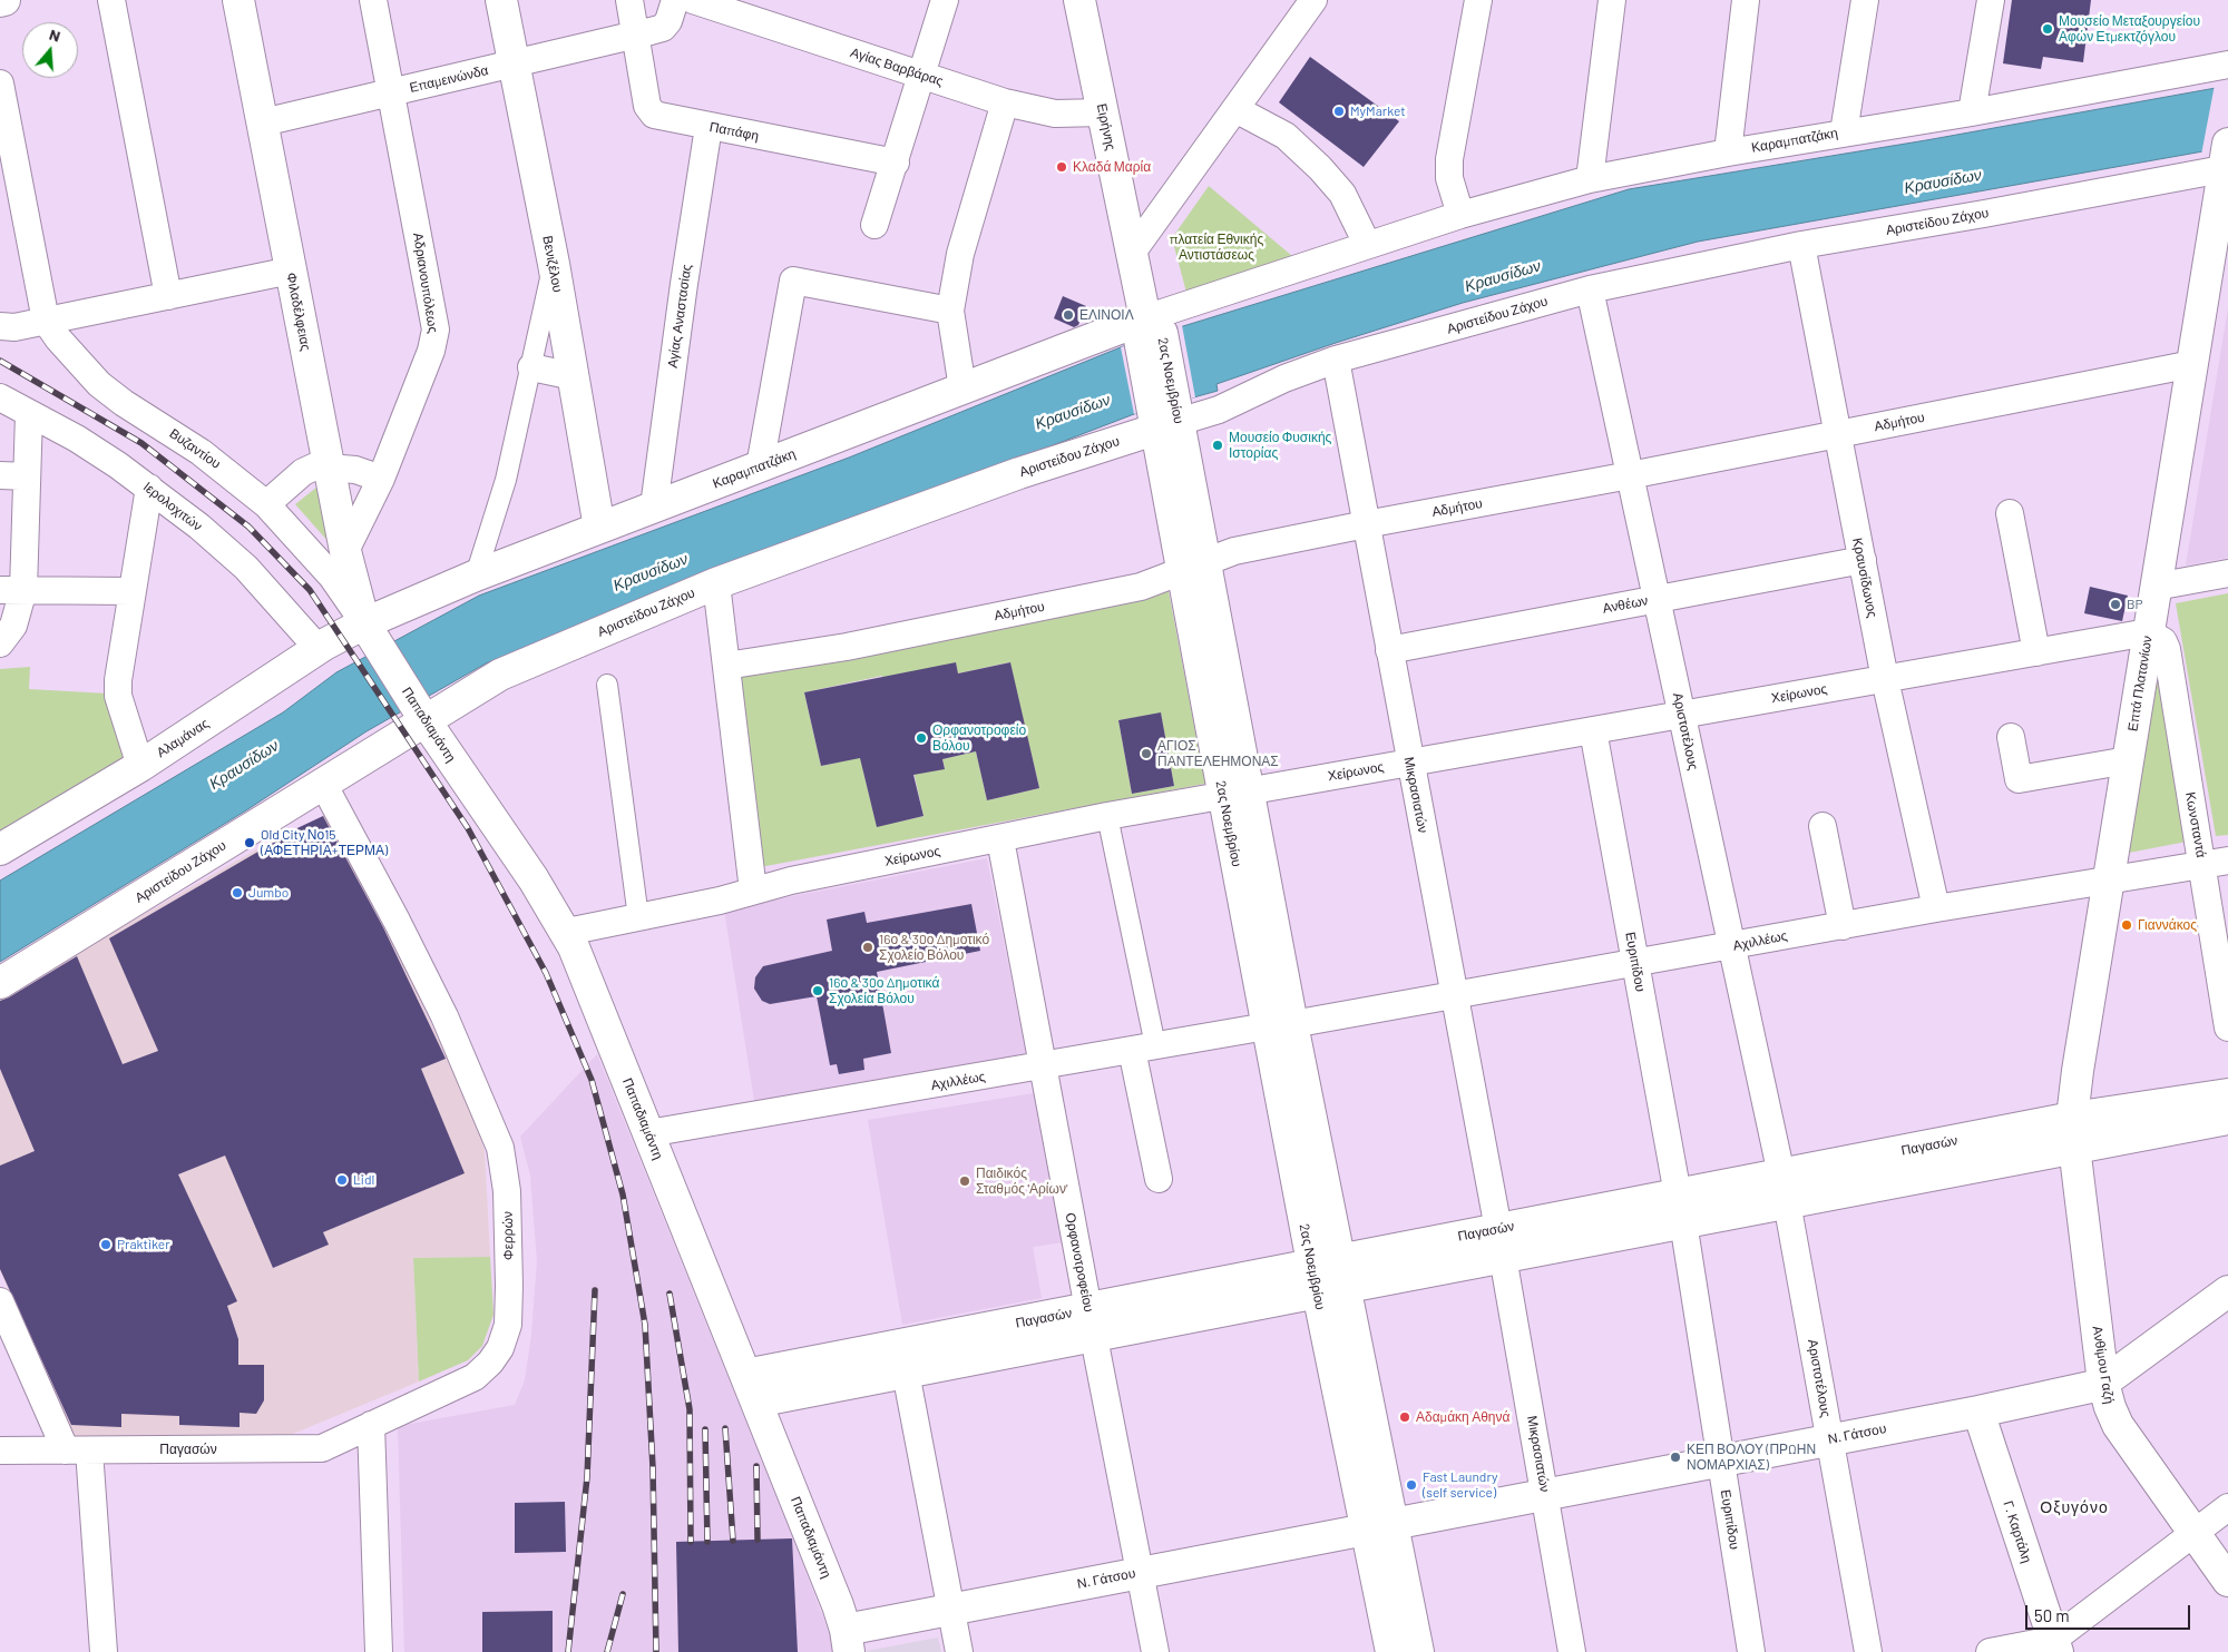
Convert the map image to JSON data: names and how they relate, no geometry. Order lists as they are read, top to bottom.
{
  "streets": {
    "street": [
      "Αγίας Βαρβάρας",
      "Επαμεινώνδα",
      "Ειρήνης",
      "Παπάφη",
      "Καραμπατζάκη",
      "Αριστείδου Ζάχου",
      "Βενιζέλου",
      "Αδριανουπόλεως",
      "Φιλαδέλφειας",
      "Αγίας Αναστασίας",
      "2ας Νοεμβρίου",
      "Αδμήτου",
      "Βυζαντίου",
      "Ιερολοχιτών",
      "Κραυσίδωνος",
      "Ανθέων",
      "Επτά Πλατανίων",
      "Χείρωνος",
      "Παπαδιαμάντη",
      "Αριστοτέλους",
      "Αλαμάνας",
      "Μικρασιατών",
      "Κωνσταντά",
      "Αχιλλέως",
      "Ευριπίδου",
      "Παγασών",
      "Φερρών",
      "Ορφανοτροφείου",
      "Ανθίμου Γαζή",
      "Ν. Γάτσου",
      "Γ. Καρτάλη"
    ]
  },
  "crossings": [
    ["Αγίας Βαρβάρας", "Ειρήνης"],
    ["Επαμεινώνδα", "Παπάφη"],
    ["Επαμεινώνδα", "Βενιζέλου"],
    ["Επαμεινώνδα", "Αδριανουπόλεως"],
    ["Επαμεινώνδα", "Φιλαδέλφειας"],
    ["Ειρήνης", "Καραμπατζάκη"],
    ["Ειρήνης", "2ας Νοεμβρίου"],
    ["Παπάφη", "Αγίας Αναστασίας"],
    ["Καραμπατζάκη", "Βενιζέλου"],
    ["Καραμπατζάκη", "Φιλαδέλφειας"],
    ["Καραμπατζάκη", "Αγίας Αναστασίας"],
    ["Καραμπατζάκη", "2ας Νοεμβρίου"],
    ["Καραμπατζάκη", "Βυζαντίου"],
    ["Καραμπατζάκη", "Παπαδιαμάντη"],
    ["Καραμπατζάκη", "Αλαμάνας"],
    ["Αριστείδου Ζάχου", "2ας Νοεμβρίου"],
    ["Αριστείδου Ζάχου", "Κραυσίδωνος"],
    ["Αριστείδου Ζάχου", "Επτά Πλατανίων"],
    ["Αριστείδου Ζάχου", "Παπαδιαμάντη"],
    ["Αριστείδου Ζάχου", "Αριστοτέλους"],
    ["Αριστείδου Ζάχου", "Μικρασιατών"],
    ["Αριστείδου Ζάχου", "Φερρών"],
    ["Αδριανουπόλεως", "Φιλαδέλφειας"],
    ["Φιλαδέλφειας", "Βυζαντίου"],
    ["Φιλαδέλφειας", "Παπαδιαμάντη"],
    ["Φιλαδέλφειας", "Αλαμάνας"],
    ["2ας Νοεμβρίου", "Αδμήτου"],
    ["2ας Νοεμβρίου", "Χείρωνος"],
    ["2ας Νοεμβρίου", "Αχιλλέως"],
    ["2ας Νοεμβρίου", "Παγασών"],
    ["2ας Νοεμβρίου", "Ν. Γάτσου"],
    ["Αδμήτου", "Κραυσίδωνος"],
    ["Αδμήτου", "Επτά Πλατανίων"],
    ["Αδμήτου", "Αριστοτέλους"],
    ["Αδμήτου", "Μικρασιατών"],
    ["Βυζαντίου", "Παπαδιαμάντη"],
    ["Βυζαντίου", "Αλαμάνας"],
    ["Ιερολοχιτών", "Αλαμάνας"],
    ["Κραυσίδωνος", "Ανθέων"],
    ["Κραυσίδωνος", "Χείρωνος"],
    ["Κραυσίδωνος", "Αχιλλέως"],
    ["Ανθέων", "Αριστοτέλους"],
    ["Ανθέων", "Μικρασιατών"],
    ["Επτά Πλατανίων", "Χείρωνος"],
    ["Επτά Πλατανίων", "Κωνσταντά"],
    ["Επτά Πλατανίων", "Αχιλλέως"],
    ["Επτά Πλατανίων", "Παγασών"],
    ["Επτά Πλατανίων", "Ανθίμου Γαζή"],
    ["Χείρωνος", "Παπαδιαμάντη"],
    ["Χείρωνος", "Αριστοτέλους"],
    ["Χείρωνος", "Μικρασιατών"],
    ["Χείρωνος", "Κωνσταντά"],
    ["Χείρωνος", "Ευριπίδου"],
    ["Χείρωνος", "Ορφανοτροφείου"],
    ["Παπαδιαμάντη", "Αλαμάνας"],
    ["Παπαδιαμάντη", "Αχιλλέως"],
    ["Παπαδιαμάντη", "Παγασών"],
    ["Παπαδιαμάντη", "Ν. Γάτσου"],
    ["Αριστοτέλους", "Αχιλλέως"],
    ["Αριστοτέλους", "Παγασών"],
    ["Αριστοτέλους", "Ν. Γάτσου"],
    ["Μικρασιατών", "Αχιλλέως"],
    ["Μικρασιατών", "Παγασών"],
    ["Μικρασιατών", "Ν. Γάτσου"],
    ["Κωνσταντά", "Αχιλλέως"],
    ["Αχιλλέως", "Ευριπίδου"],
    ["Αχιλλέως", "Ορφανοτροφείου"],
    ["Ευριπίδου", "Παγασών"],
    ["Ευριπίδου", "Ν. Γάτσου"],
    ["Παγασών", "Φερρών"],
    ["Παγασών", "Ορφανοτροφείου"],
    ["Παγασών", "Ανθίμου Γαζή"],
    ["Ορφανοτροφείου", "Ν. Γάτσου"],
    ["Ανθίμου Γαζή", "Ν. Γάτσου"],
    ["Ν. Γάτσου", "Γ. Καρτάλη"]
  ],
  "districts": ["Οξυγόνο"],
  "water": ["Κραυσίδων"],
  "parks": ["πλατεία Εθνικής Αντιστάσεως"],
  "places": [
    "Μουσείο Μεταξουργείου Αφών Ετμεκτζόγλου",
    "MyMarket",
    "Κλαδά Μαρία",
    "ΕΛΙΝΟΙΛ",
    "Μουσείο Φυσικής Ιστορίας",
    "BP",
    "Ορφανοτροφείο Βόλου",
    "ΑΓΙΟΣ ΠΑΝΤΕΛΕΗΜΟΝΑΣ",
    "Old City Νο15 (ΑΦΕΤΗΡΙΑ+ΤΕΡΜΑ)",
    "Jumbo",
    "Γιαννάκος",
    "16ο & 30ο Δημοτικό Σχολείο Βόλου",
    "16ο & 30ο Δημοτικά Σχολεία Βόλου",
    "Lidl",
    "Παιδικός Σταθμός 'Αρίων'",
    "Praktiker",
    "Αδαμάκη Αθηνά",
    "ΚΕΠ ΒΟΛΟΥ (ΠΡΩΗΝ ΝΟΜΑΡΧΙΑΣ)",
    "Fast Laundry (self service)"
  ],
  "scale_bar": "50 m",
  "north": "top"
}
